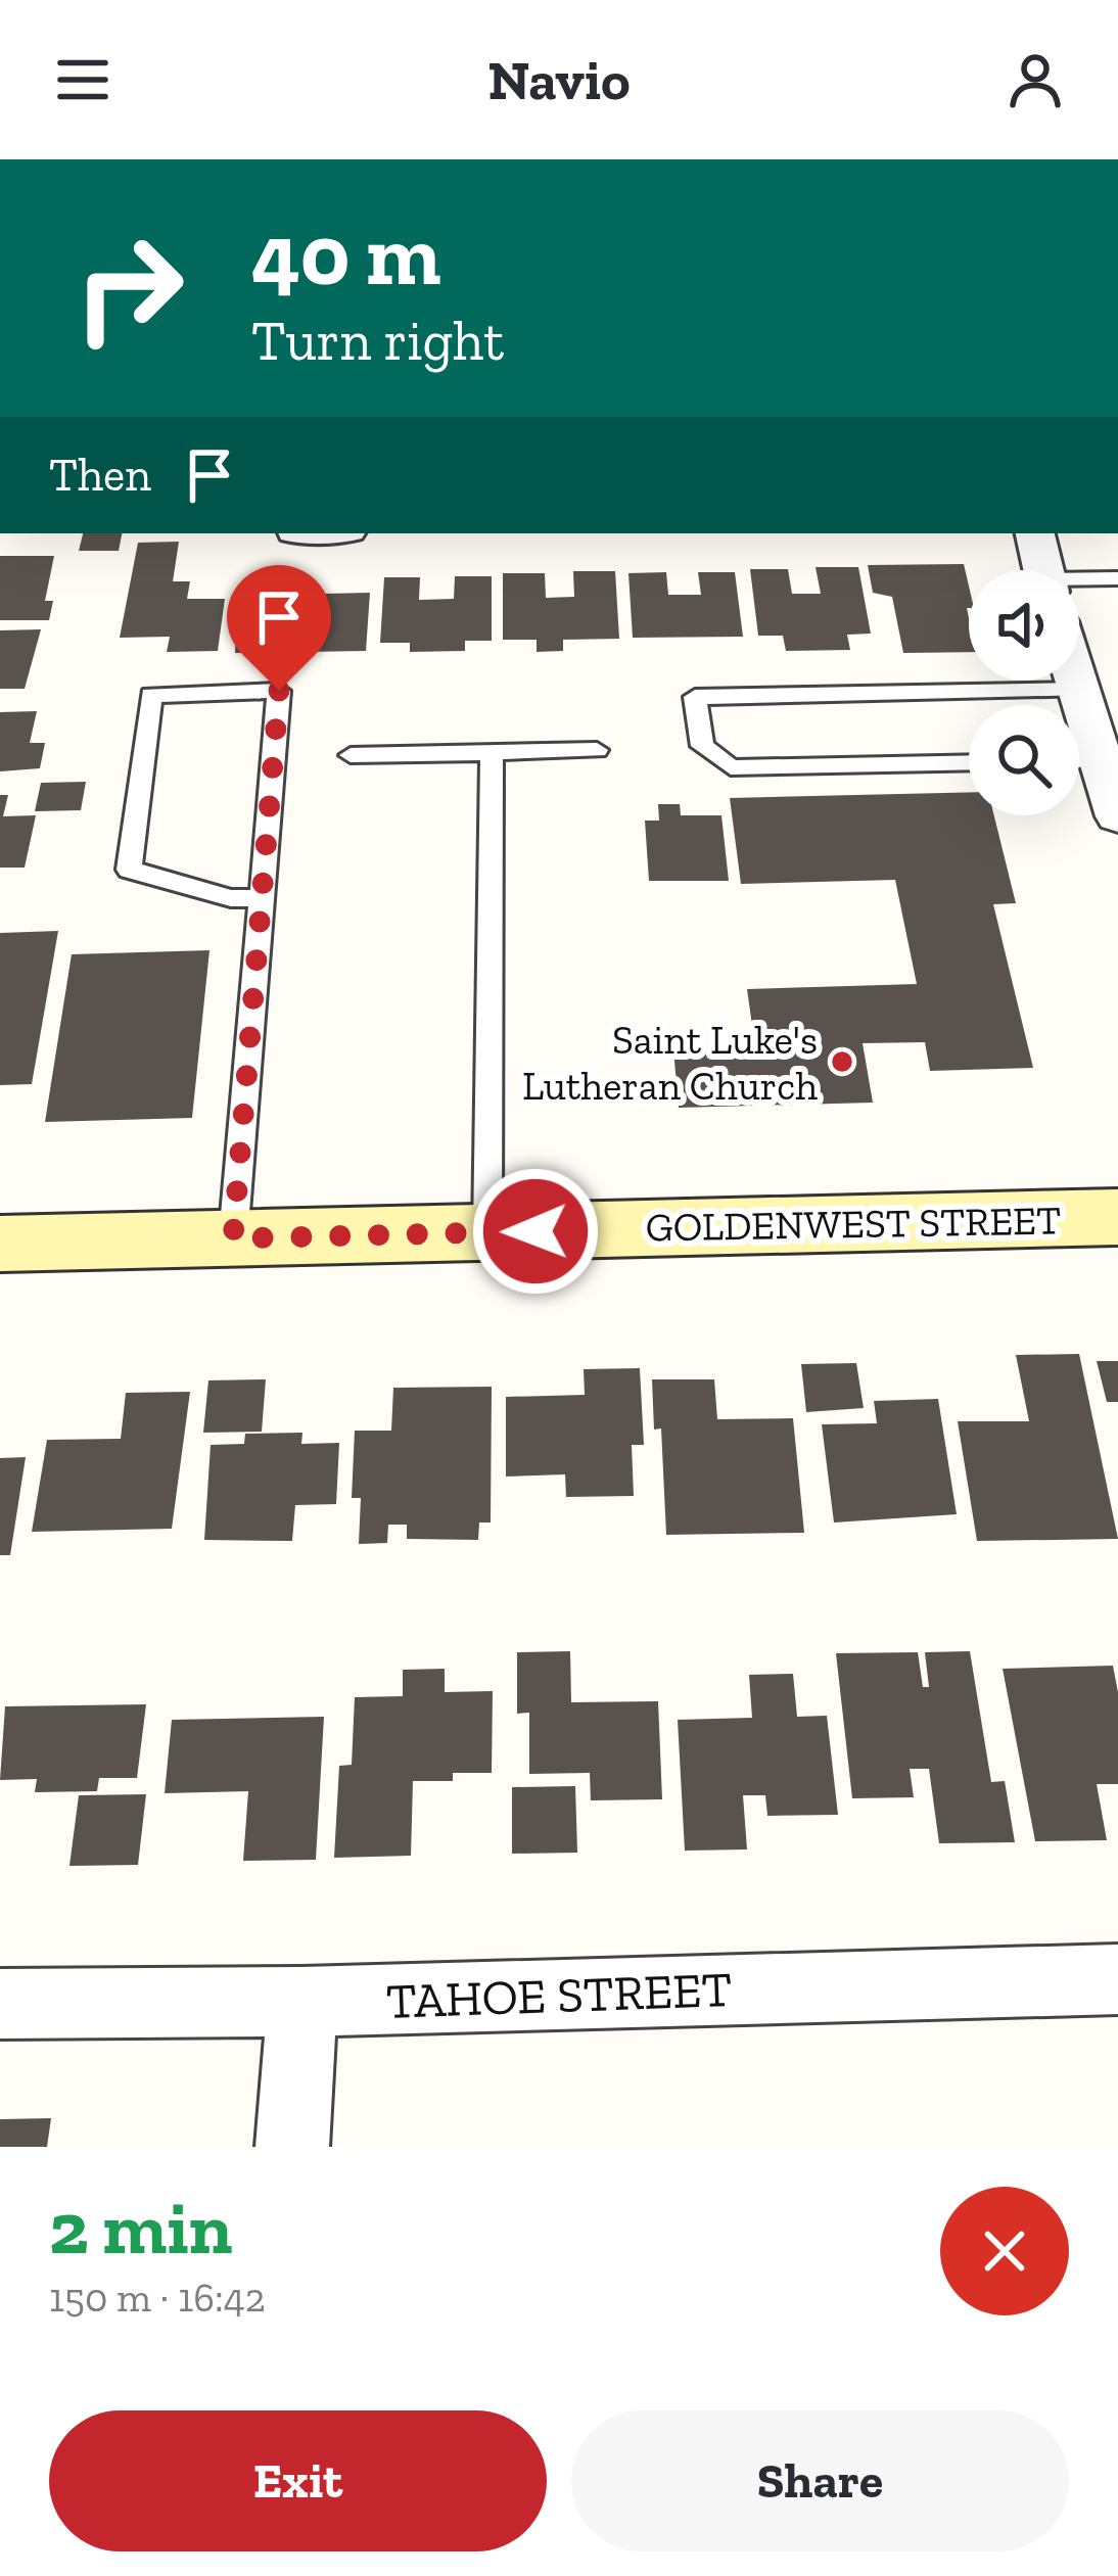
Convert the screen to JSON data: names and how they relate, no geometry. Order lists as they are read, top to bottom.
{
  "streets": {
    "main road": ["GOLDENWEST STREET"],
    "street": ["TAHOE STREET"]
  },
  "places": ["Saint Luke's Lutheran Church"],
  "page": {
    "header": "Navio",
    "turn": ["40 m", "Turn right"],
    "then": "Then",
    "heading": ["2 min", "150 m · 16:42"],
    "buttons": ["Exit", "Share"]
  }
}
